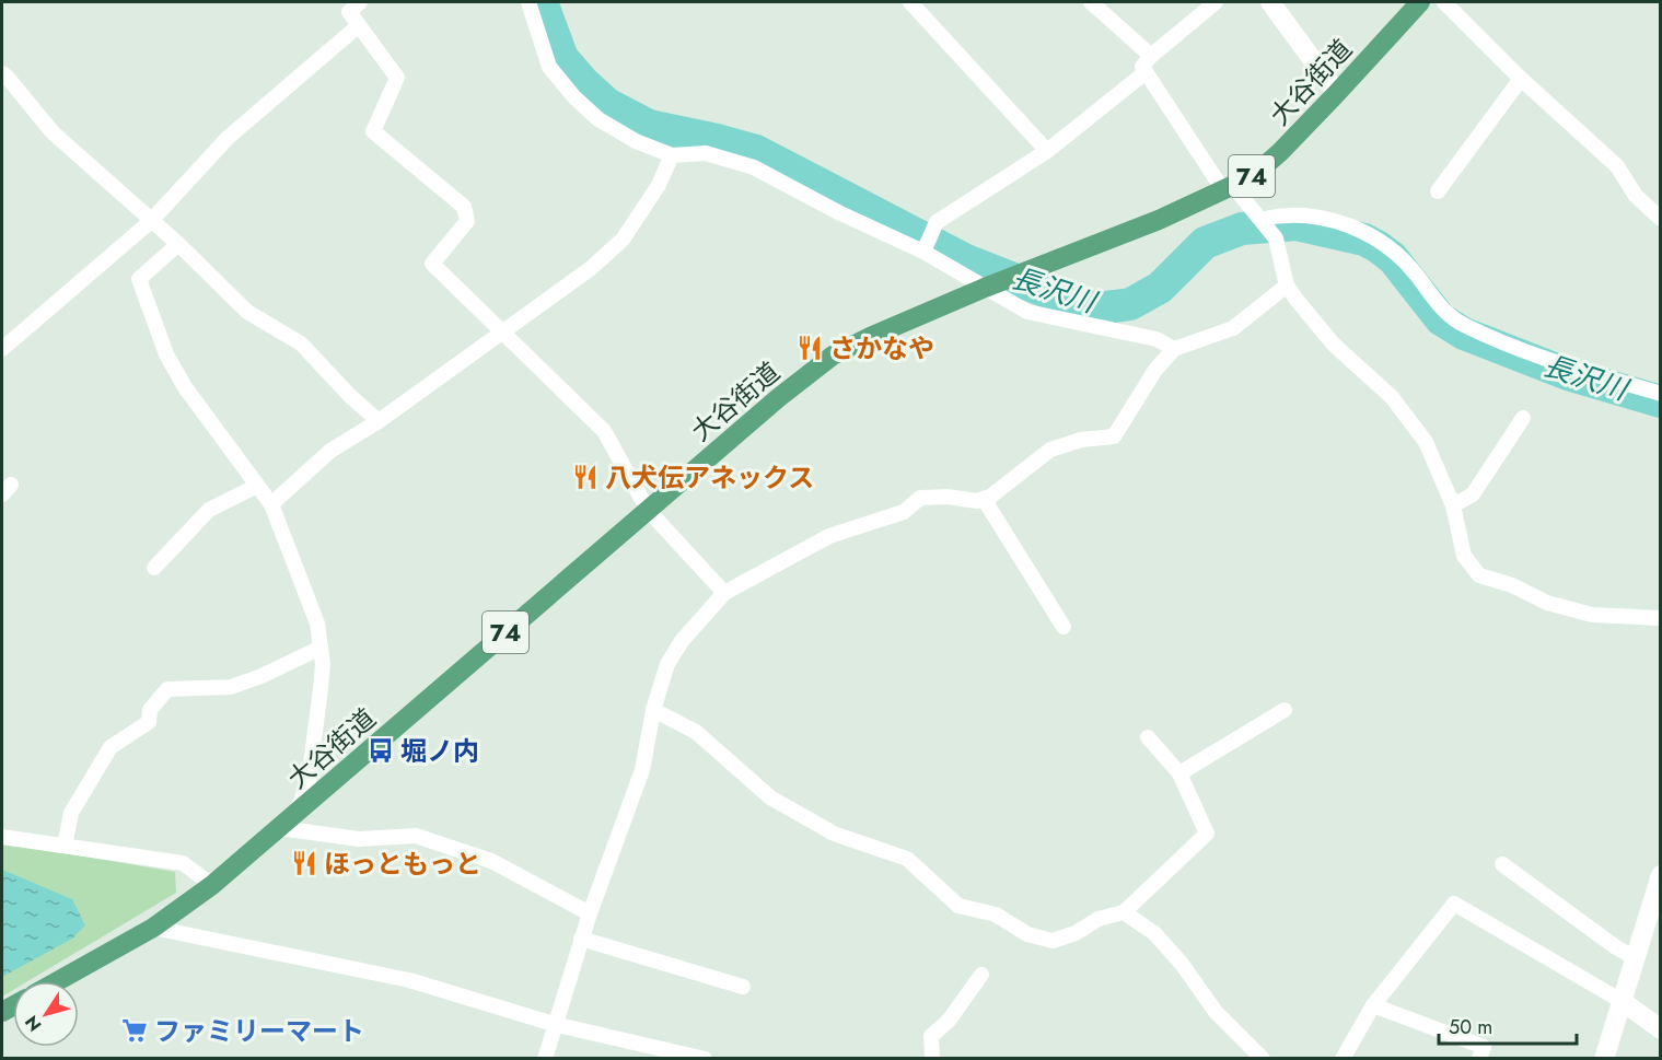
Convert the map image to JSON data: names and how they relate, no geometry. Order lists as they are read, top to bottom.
{
  "streets": {
    "main road": ["大谷街道", "74"]
  },
  "water": ["長沢川"],
  "places": {
    "restaurant": ["さかなや", "八犬伝アネックス", "ほっともっと"],
    "bus stop": ["堀ノ内"],
    "supermarket": ["ファミリーマート"]
  },
  "scale_bar": "50 m",
  "north": "bottom left"
}
